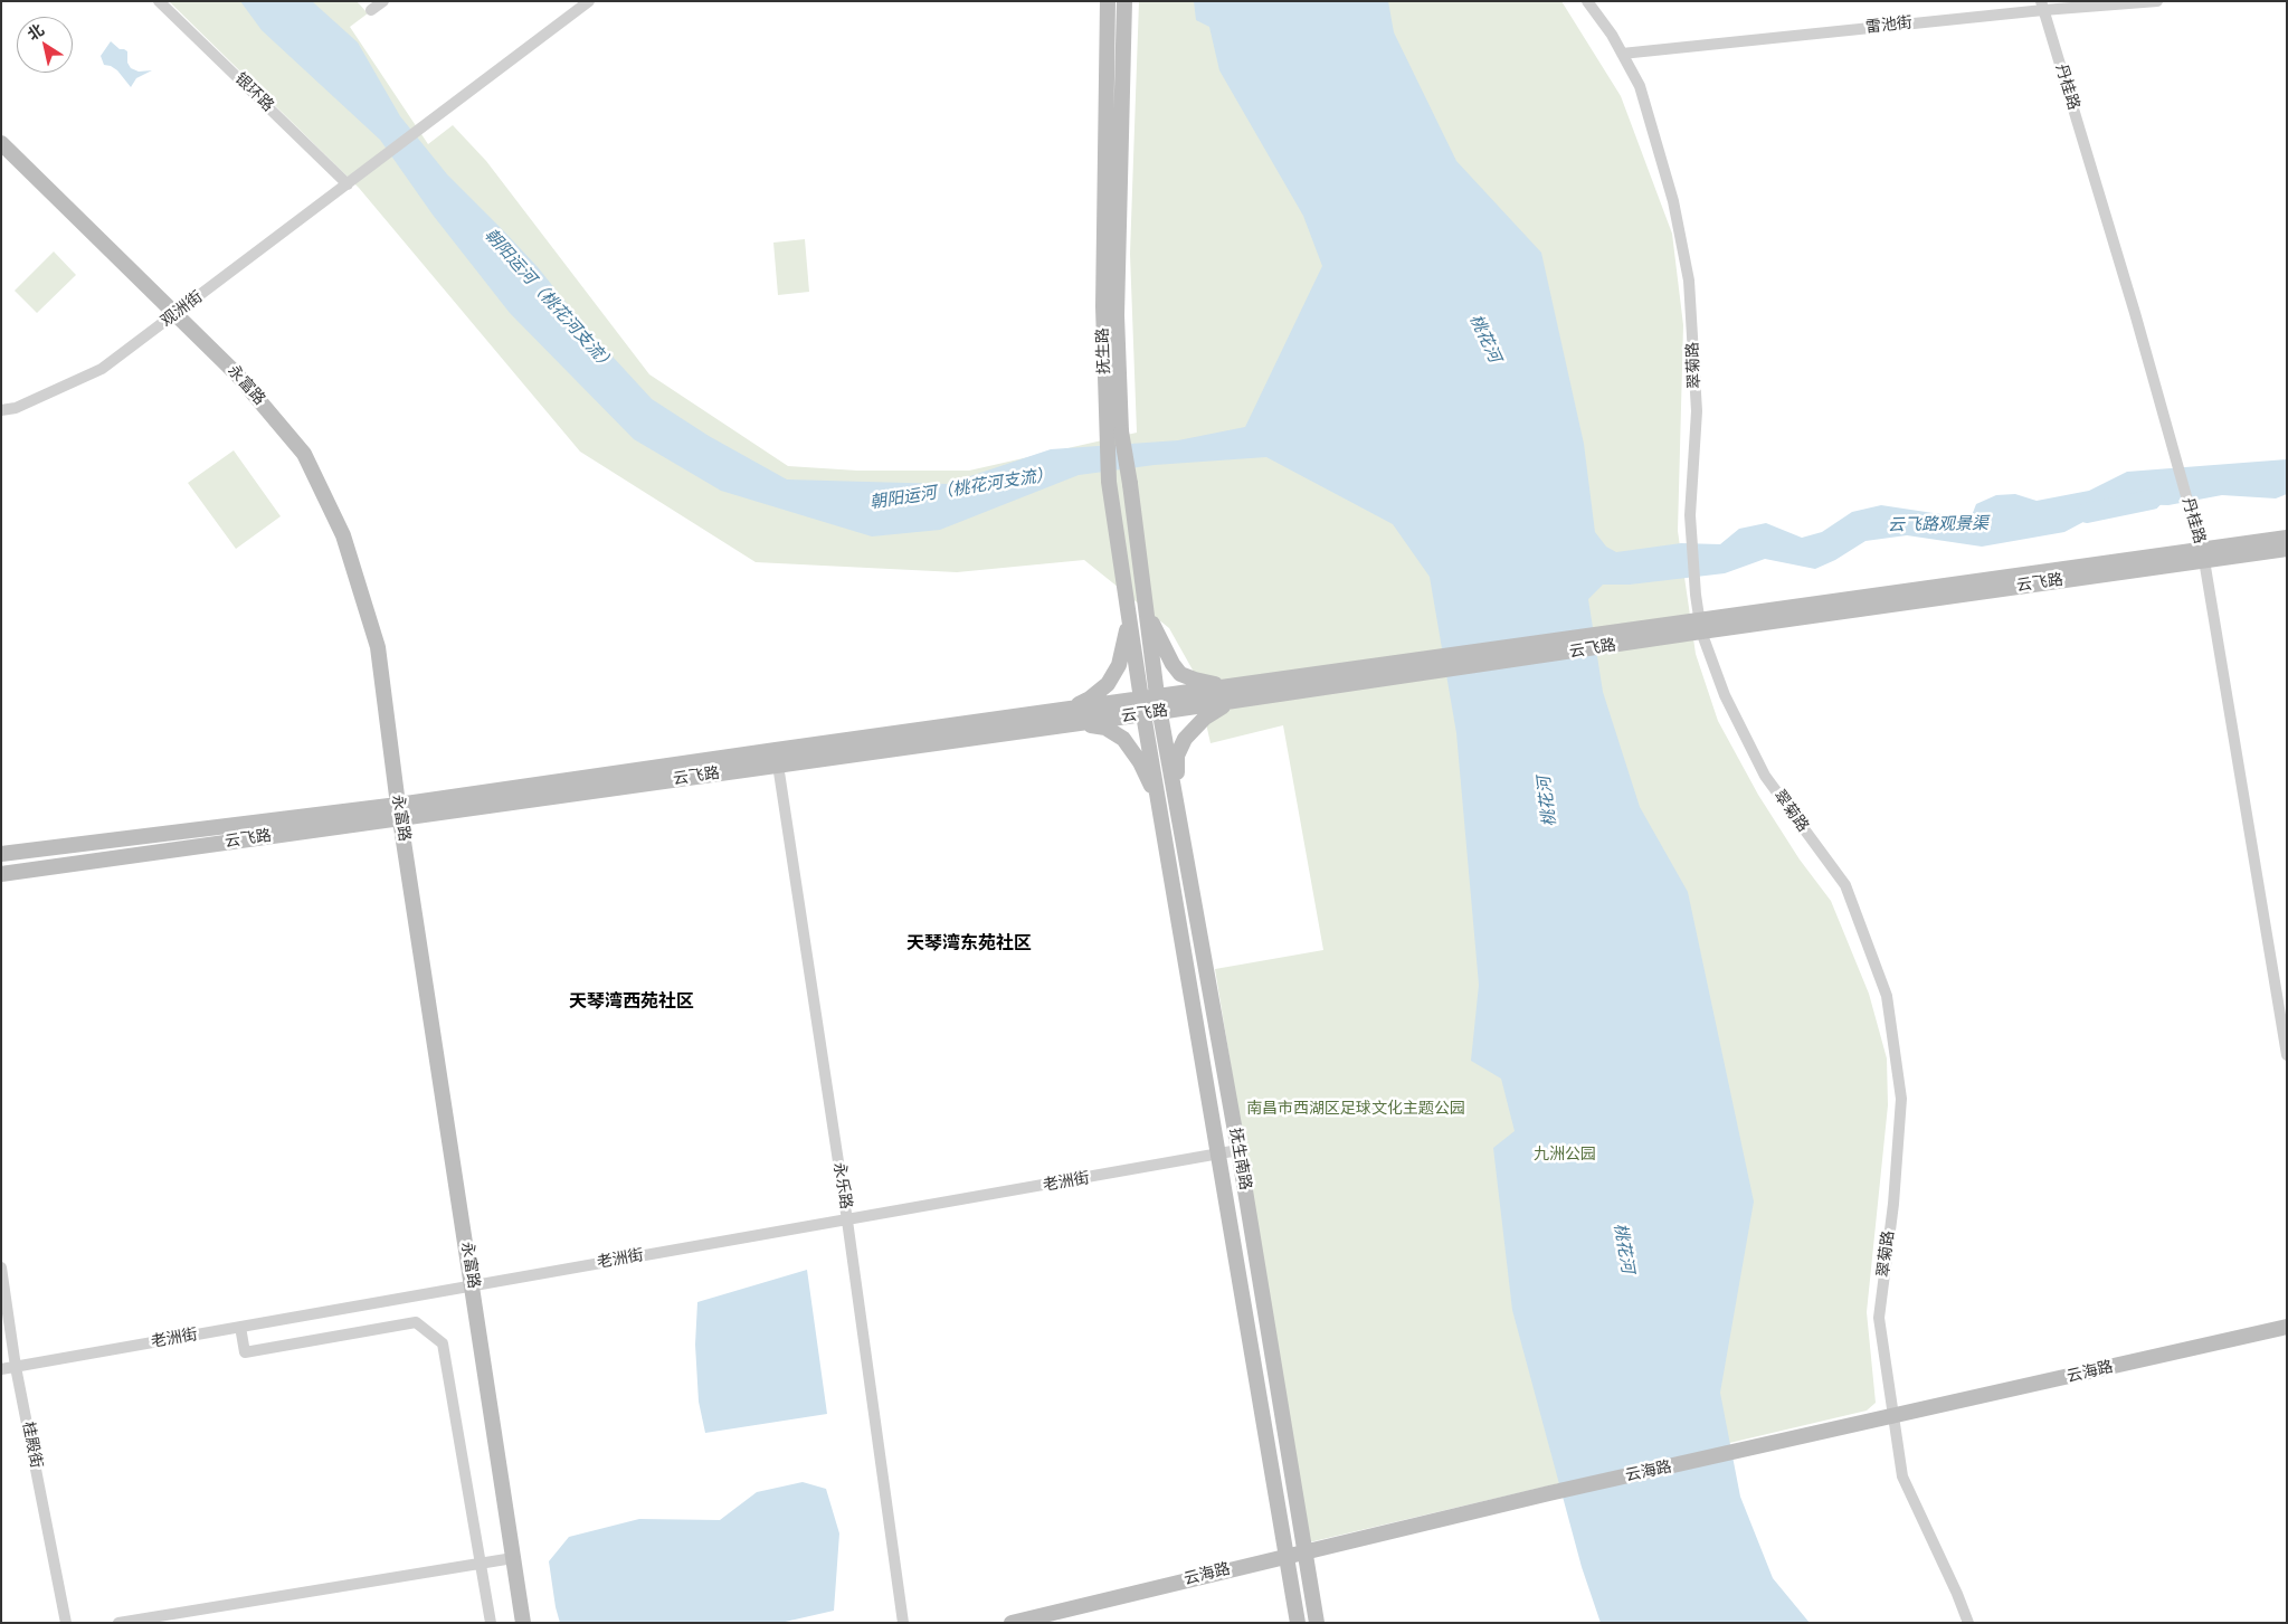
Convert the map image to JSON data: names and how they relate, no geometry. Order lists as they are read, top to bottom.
{
  "streets": {
    "main road": [
      "抚生路",
      "永富路",
      "云飞路",
      "抚生南路",
      "云海路"
    ],
    "street": [
      "雷池街",
      "丹桂路",
      "银环路",
      "观洲街",
      "翠菊路",
      "老洲街",
      "永乐路",
      "桂殿街"
    ]
  },
  "crossings": [
    ["雷池街", "丹桂路"],
    ["雷池街", "翠菊路"],
    ["丹桂路", "云飞路"],
    ["银环路", "观洲街"],
    ["观洲街", "永富路"],
    ["抚生路", "云飞路"],
    ["抚生路", "抚生南路"],
    ["翠菊路", "云飞路"],
    ["翠菊路", "云海路"],
    ["永富路", "云飞路"],
    ["永富路", "老洲街"],
    ["云飞路", "抚生南路"],
    ["云飞路", "永乐路"],
    ["抚生南路", "老洲街"],
    ["抚生南路", "云海路"],
    ["老洲街", "永乐路"],
    ["老洲街", "桂殿街"]
  ],
  "districts": ["天琴湾东苑社区", "天琴湾西苑社区"],
  "water": ["朝阳运河（桃花河支流）", "桃花河", "云飞路观景渠"],
  "parks": ["南昌市西湖区足球文化主题公园", "九洲公园"],
  "north": "top left"
}
